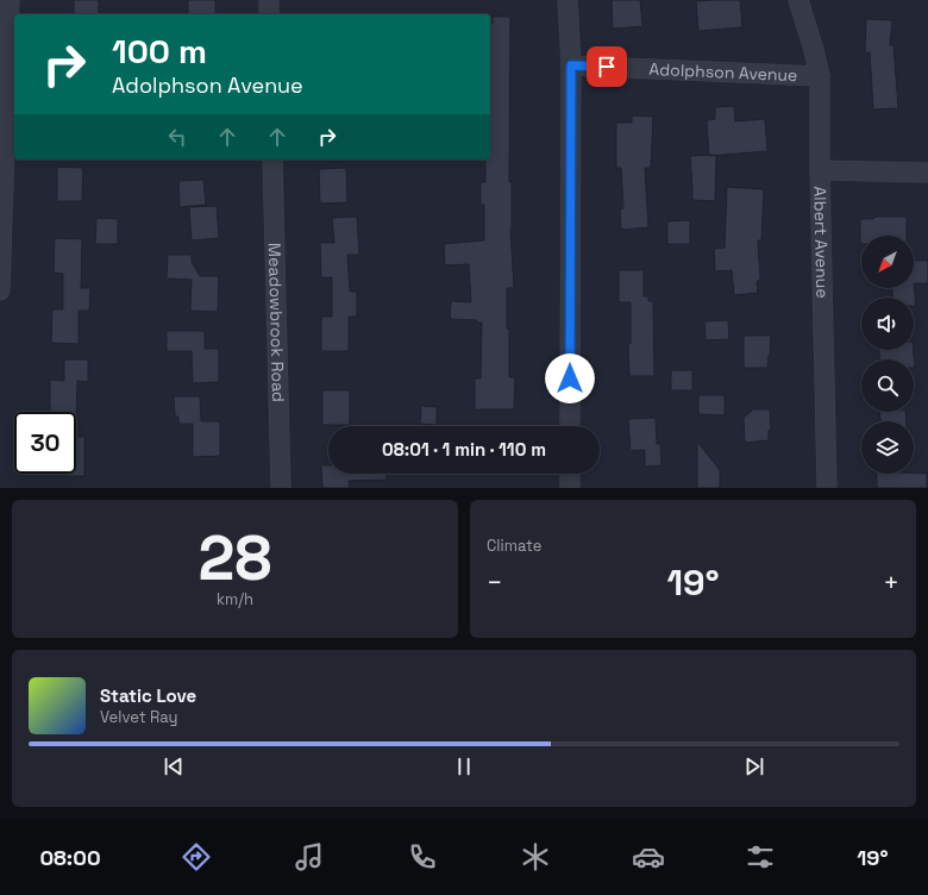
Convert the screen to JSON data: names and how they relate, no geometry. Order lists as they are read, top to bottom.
{
  "streets": {
    "street": ["Adolphson Avenue", "Albert Avenue", "Meadowbrook Road"]
  },
  "crossings": [
    ["Adolphson Avenue", "Albert Avenue"]
  ],
  "north": "bottom left",
  "page": {
    "turn": ["100 m", "Adolphson Avenue"],
    "limit": "30",
    "trip": "08:01 · 1 min · 110 m",
    "tile": [
      ["28", "km/h"],
      "Climate"
    ],
    "heat": ["−", "19°", "+"],
    "song": ["Static Love", "Velvet Ray"],
    "tabs": ["08:00", "19°"]
  }
}
